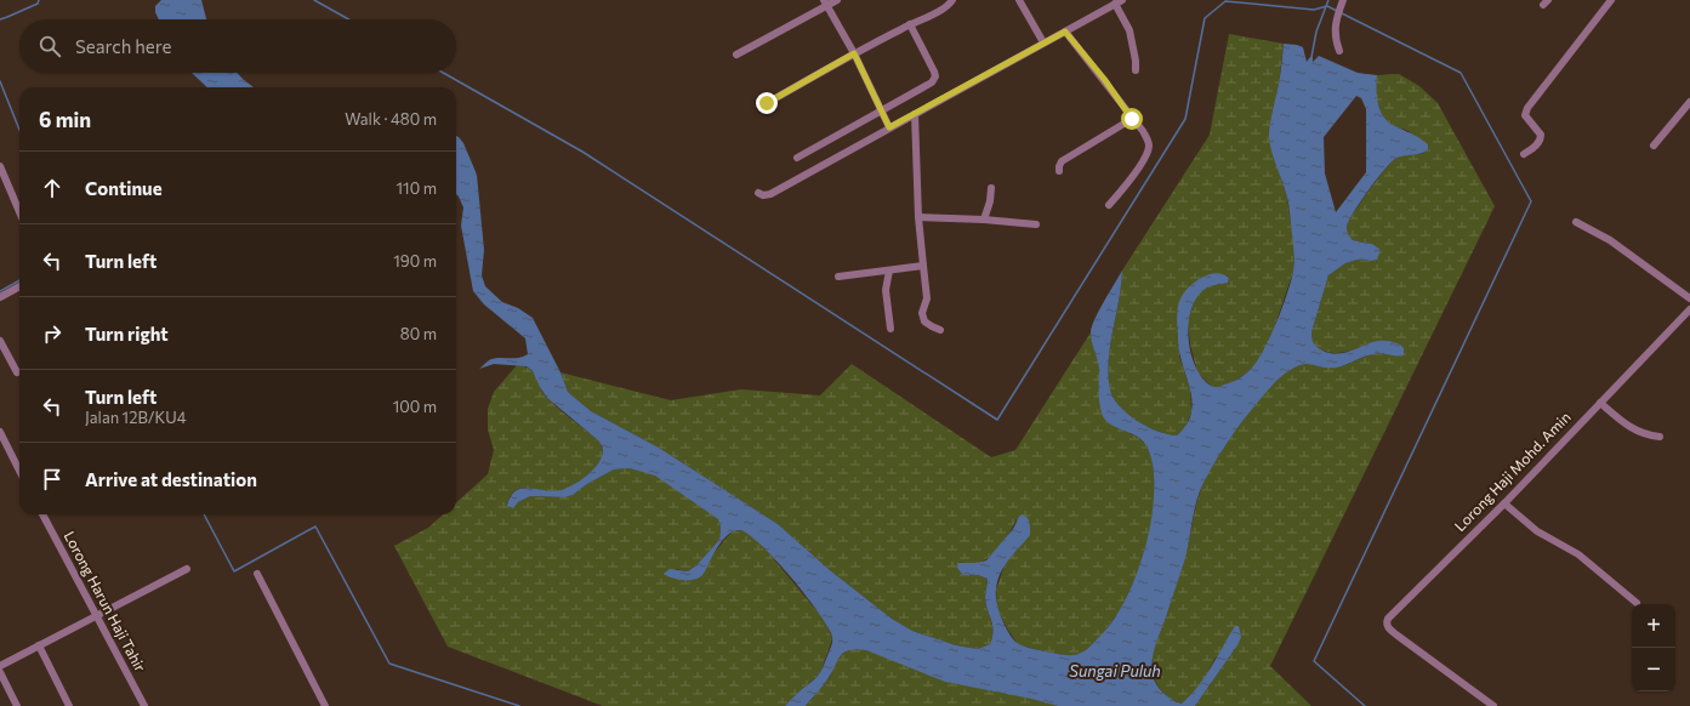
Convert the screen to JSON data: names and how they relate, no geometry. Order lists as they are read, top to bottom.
{
  "streets": {
    "street": ["Lorong Haji Mohd. Amin", "Lorong Harun Haji Tahir"]
  },
  "water": ["Sungai Puluh"],
  "page": {
    "search": "Search here",
    "heading": ["6 min", "Walk · 480 m"],
    "list": [
      ["Continue", "110 m"],
      ["Turn left", "190 m"],
      ["Turn right", "80 m"],
      ["Turn left", "Jalan 12B/KU4", "100 m"],
      "Arrive at destination"
    ],
    "map_buttons": ["+", "−"]
  }
}
